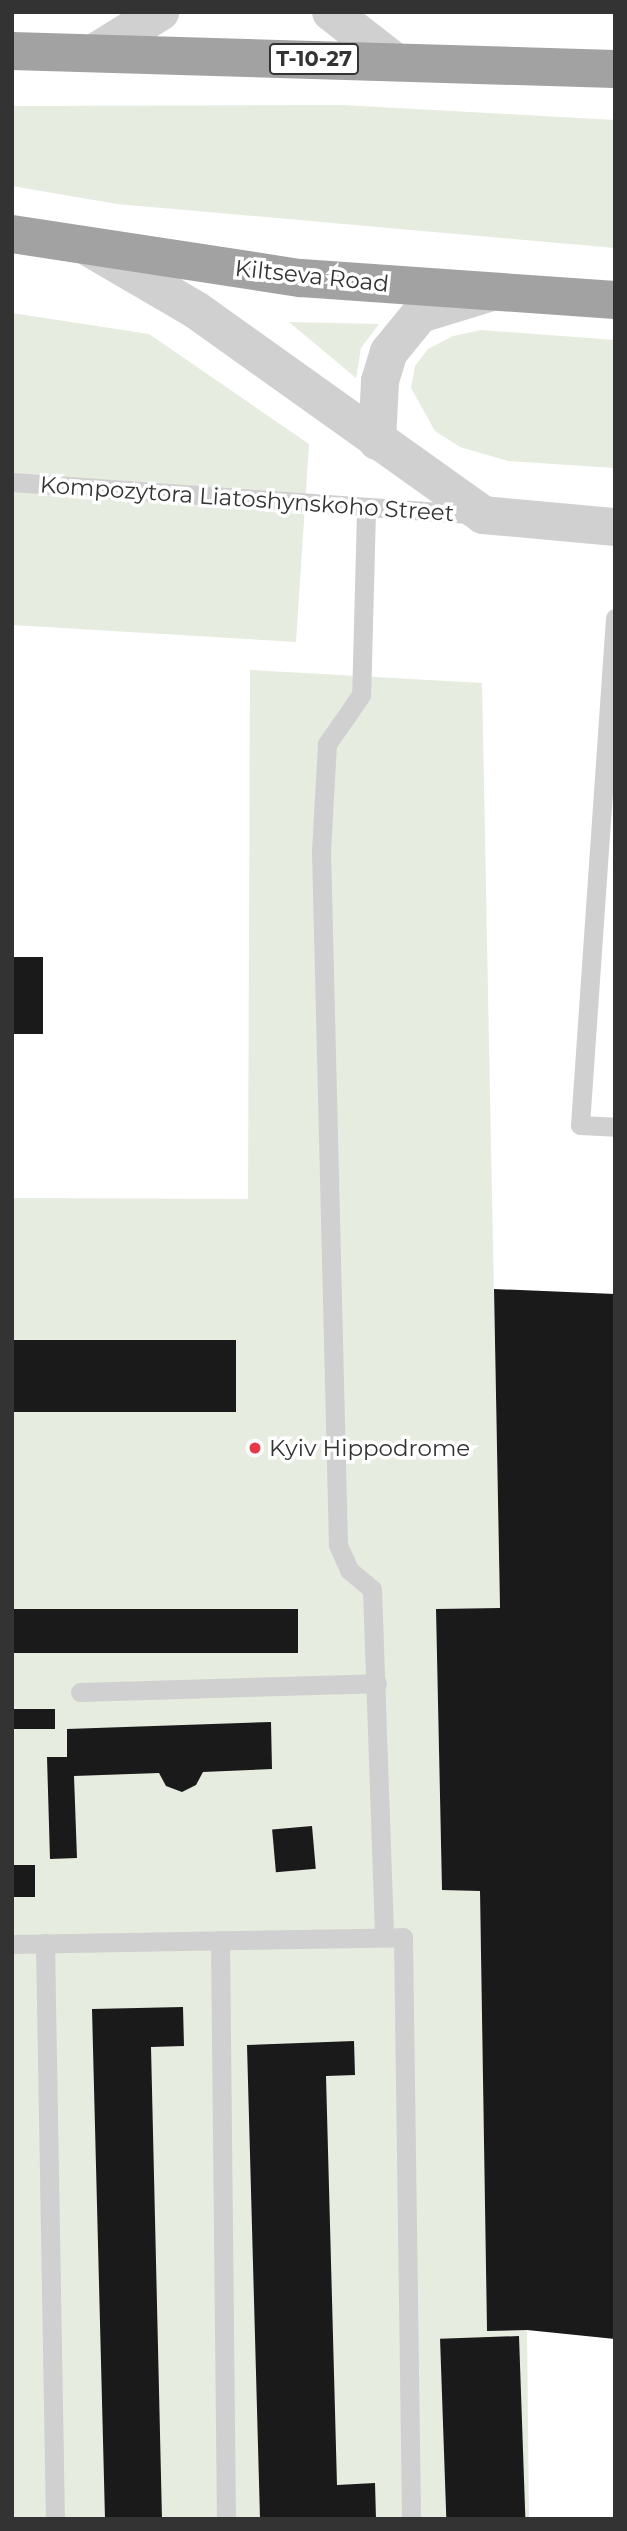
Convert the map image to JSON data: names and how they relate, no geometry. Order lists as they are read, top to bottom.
{
  "streets": {
    "highway": ["Т-10-27", "Kiltseva Road"],
    "street": ["Kompozytora Liatoshynskoho Street"]
  },
  "crossings": [
    ["Kiltseva Road", "Kompozytora Liatoshynskoho Street"]
  ],
  "places": ["Kyiv Hippodrome"]
}
